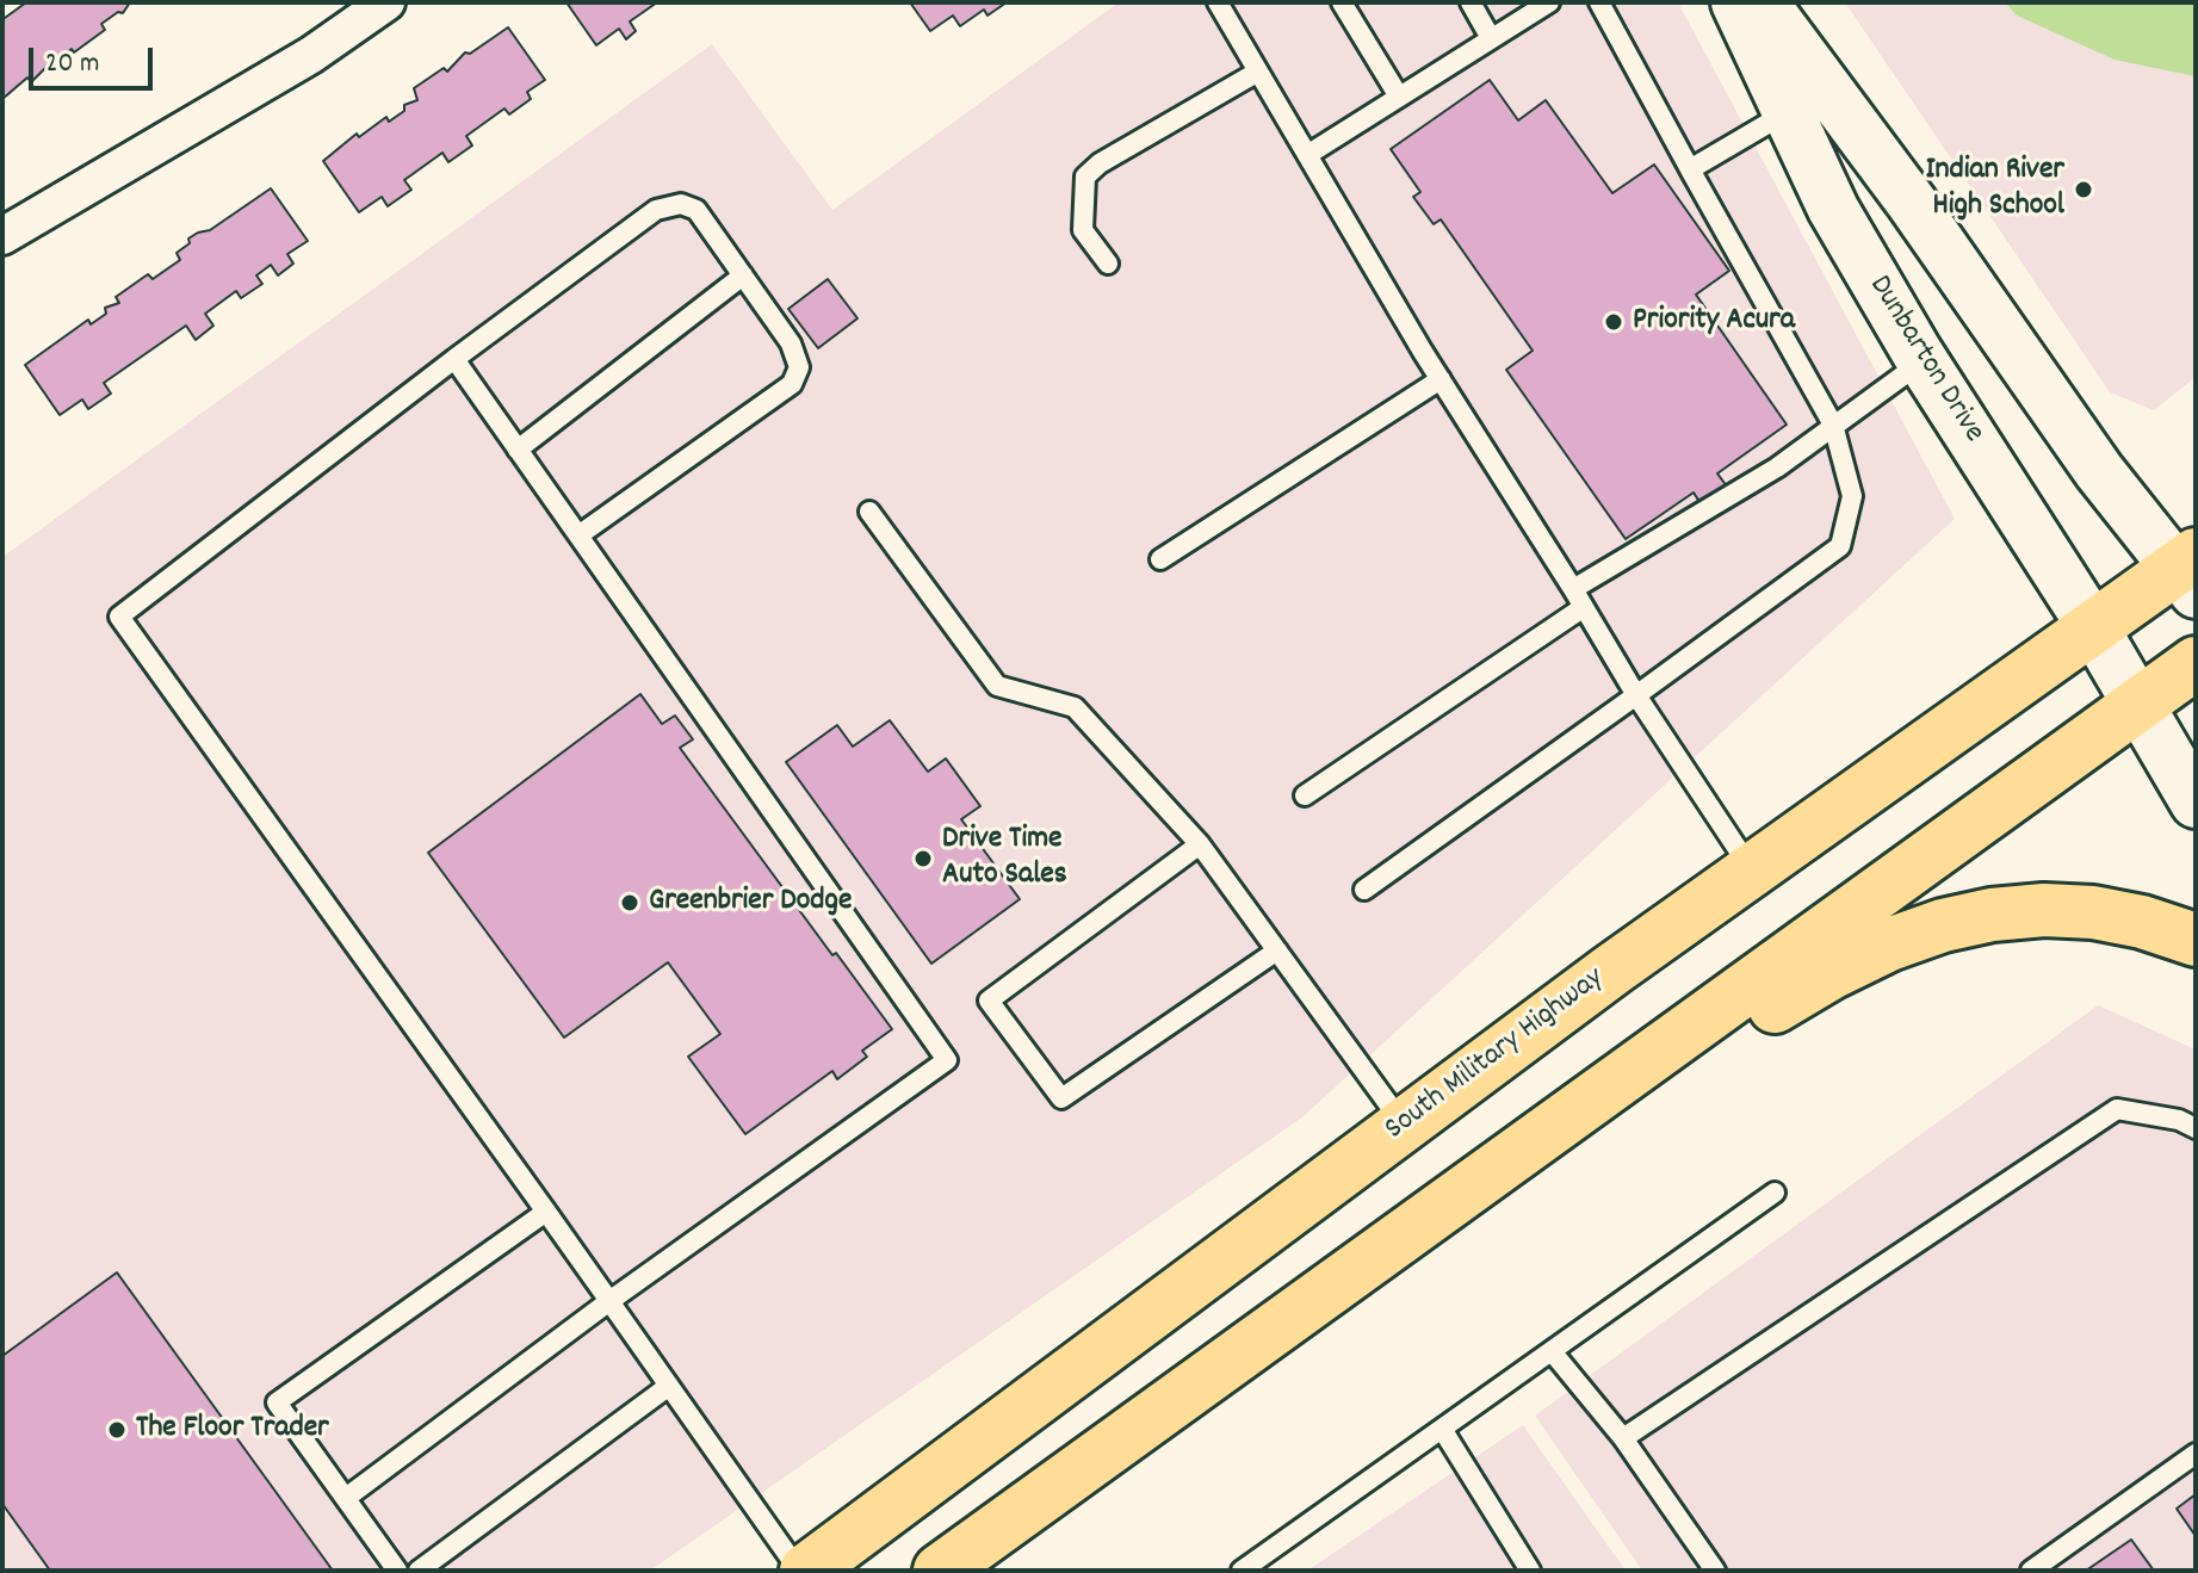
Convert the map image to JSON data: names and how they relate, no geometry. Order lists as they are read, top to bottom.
{
  "streets": {
    "main road": ["South Military Highway"],
    "street": ["Dunbarton Drive"]
  },
  "crossings": [
    ["Dunbarton Drive", "South Military Highway"]
  ],
  "places": [
    "Indian River High School",
    "Priority Acura",
    "Drive Time Auto Sales",
    "Greenbrier Dodge",
    "The Floor Trader"
  ],
  "scale_bar": "20 m"
}
